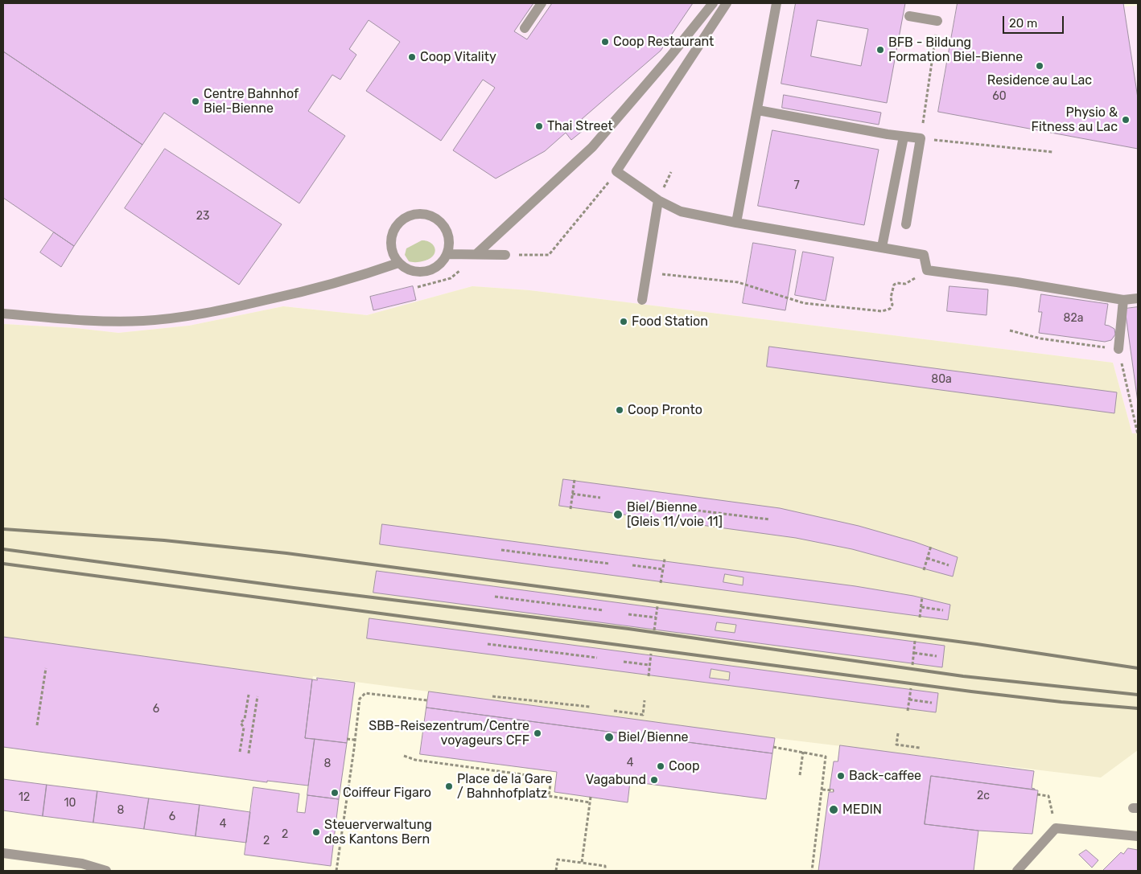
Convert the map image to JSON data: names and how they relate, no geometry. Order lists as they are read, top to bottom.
{
  "places": [
    "Coop Restaurant",
    "BFB - Bildung Formation Biel-Bienne",
    "Coop Vitality",
    "Residence au Lac",
    "Centre Bahnhof Biel-Bienne",
    "Physio & Fitness au Lac",
    "Thai Street",
    "Food Station",
    "Coop Pronto",
    "Biel/Bienne [Gleis 11/voie 11]",
    "SBB-Reisezentrum/Centre voyageurs CFF",
    "Biel/Bienne",
    "Coop",
    "Back-caffee",
    "Vagabund",
    "Place de la Gare / Bahnhofplatz",
    "Coiffeur Figaro",
    "MEDIN",
    "Steuerverwaltung des Kantons Bern"
  ],
  "house_numbers": [
    "60",
    "7",
    "23",
    "82a",
    "80a",
    "6",
    "4",
    "8",
    "2c",
    "12",
    "10",
    "8",
    "6",
    "4",
    "2",
    "2"
  ],
  "scale_bar": "20 m"
}
